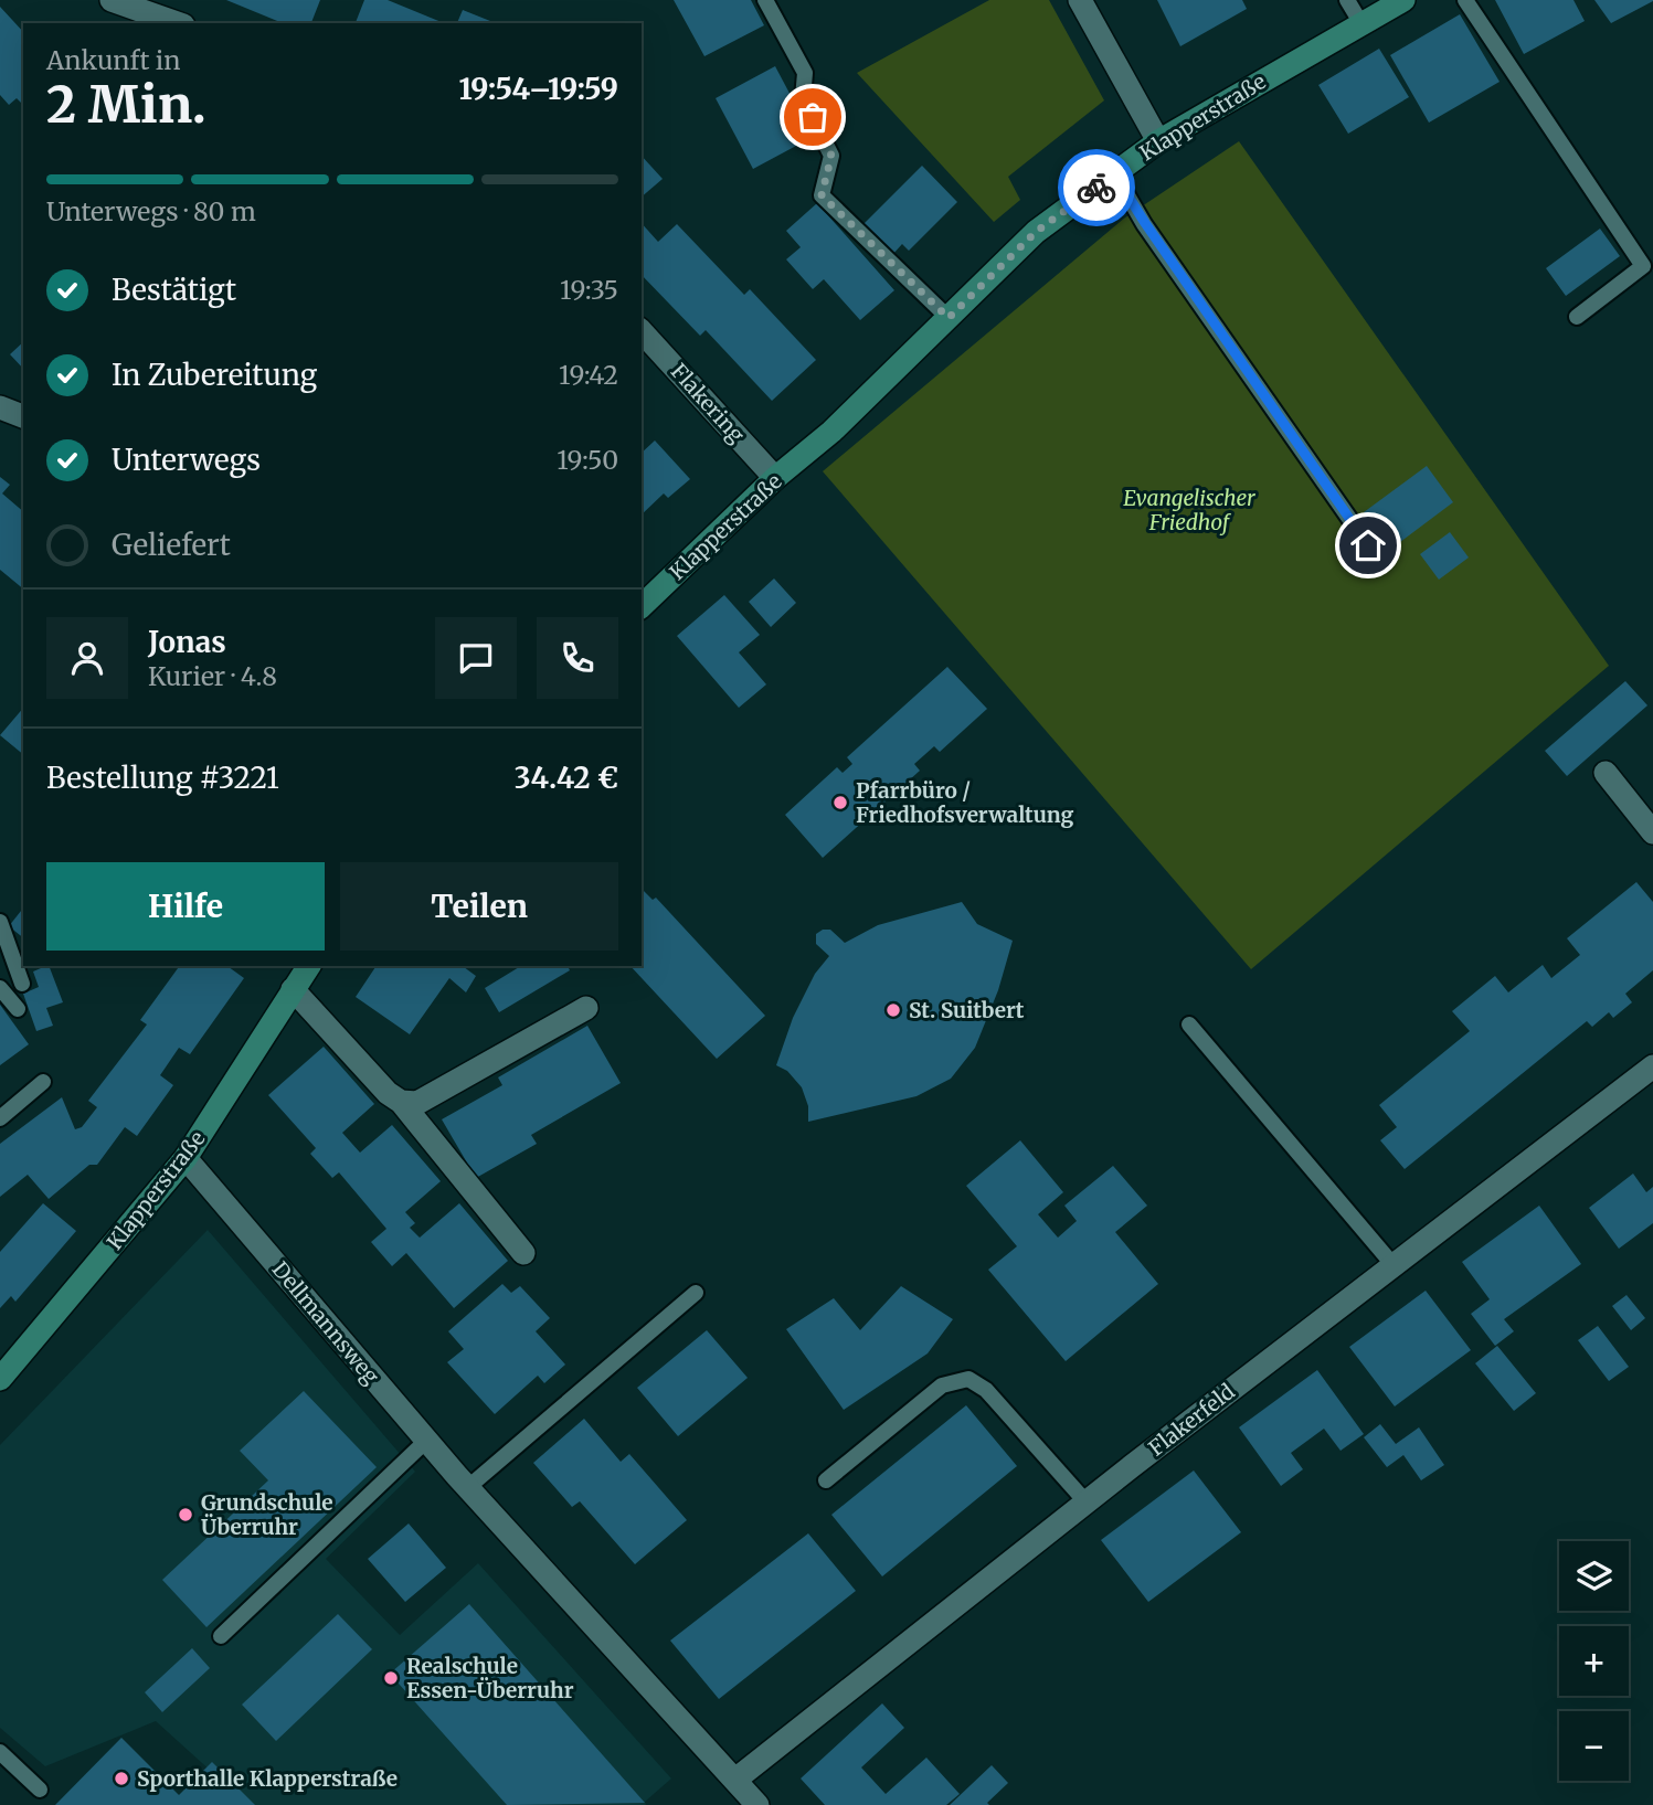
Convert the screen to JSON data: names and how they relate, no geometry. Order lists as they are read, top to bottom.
{
  "streets": {
    "street": [
      "Klapperstraße",
      "Flakering",
      "Dellmannsweg",
      "Flakerfeld"
    ]
  },
  "crossings": [
    ["Klapperstraße", "Flakering"],
    ["Klapperstraße", "Dellmannsweg"],
    ["Dellmannsweg", "Flakerfeld"]
  ],
  "parks": ["Evangelischer Friedhof"],
  "places": [
    "Pfarrbüro / Friedhofsverwaltung",
    "St. Suitbert",
    "Grundschule Überruhr",
    "Realschule Essen-Überruhr",
    "Sporthalle Klapperstraße"
  ],
  "page": {
    "heading": ["2 Min.", "Ankunft in", "19:54–19:59"],
    "panel": [
      "Jonas",
      "Kurier · 4.8",
      "Bestellung #3221",
      "34.42 €"
    ],
    "bar": "Unterwegs · 80 m",
    "list": [
      ["Bestätigt", "19:35"],
      ["In Zubereitung", "19:42"],
      ["Unterwegs", "19:50"],
      "Geliefert"
    ],
    "buttons": ["Hilfe", "Teilen"],
    "map_buttons": ["+", "−"]
  }
}
